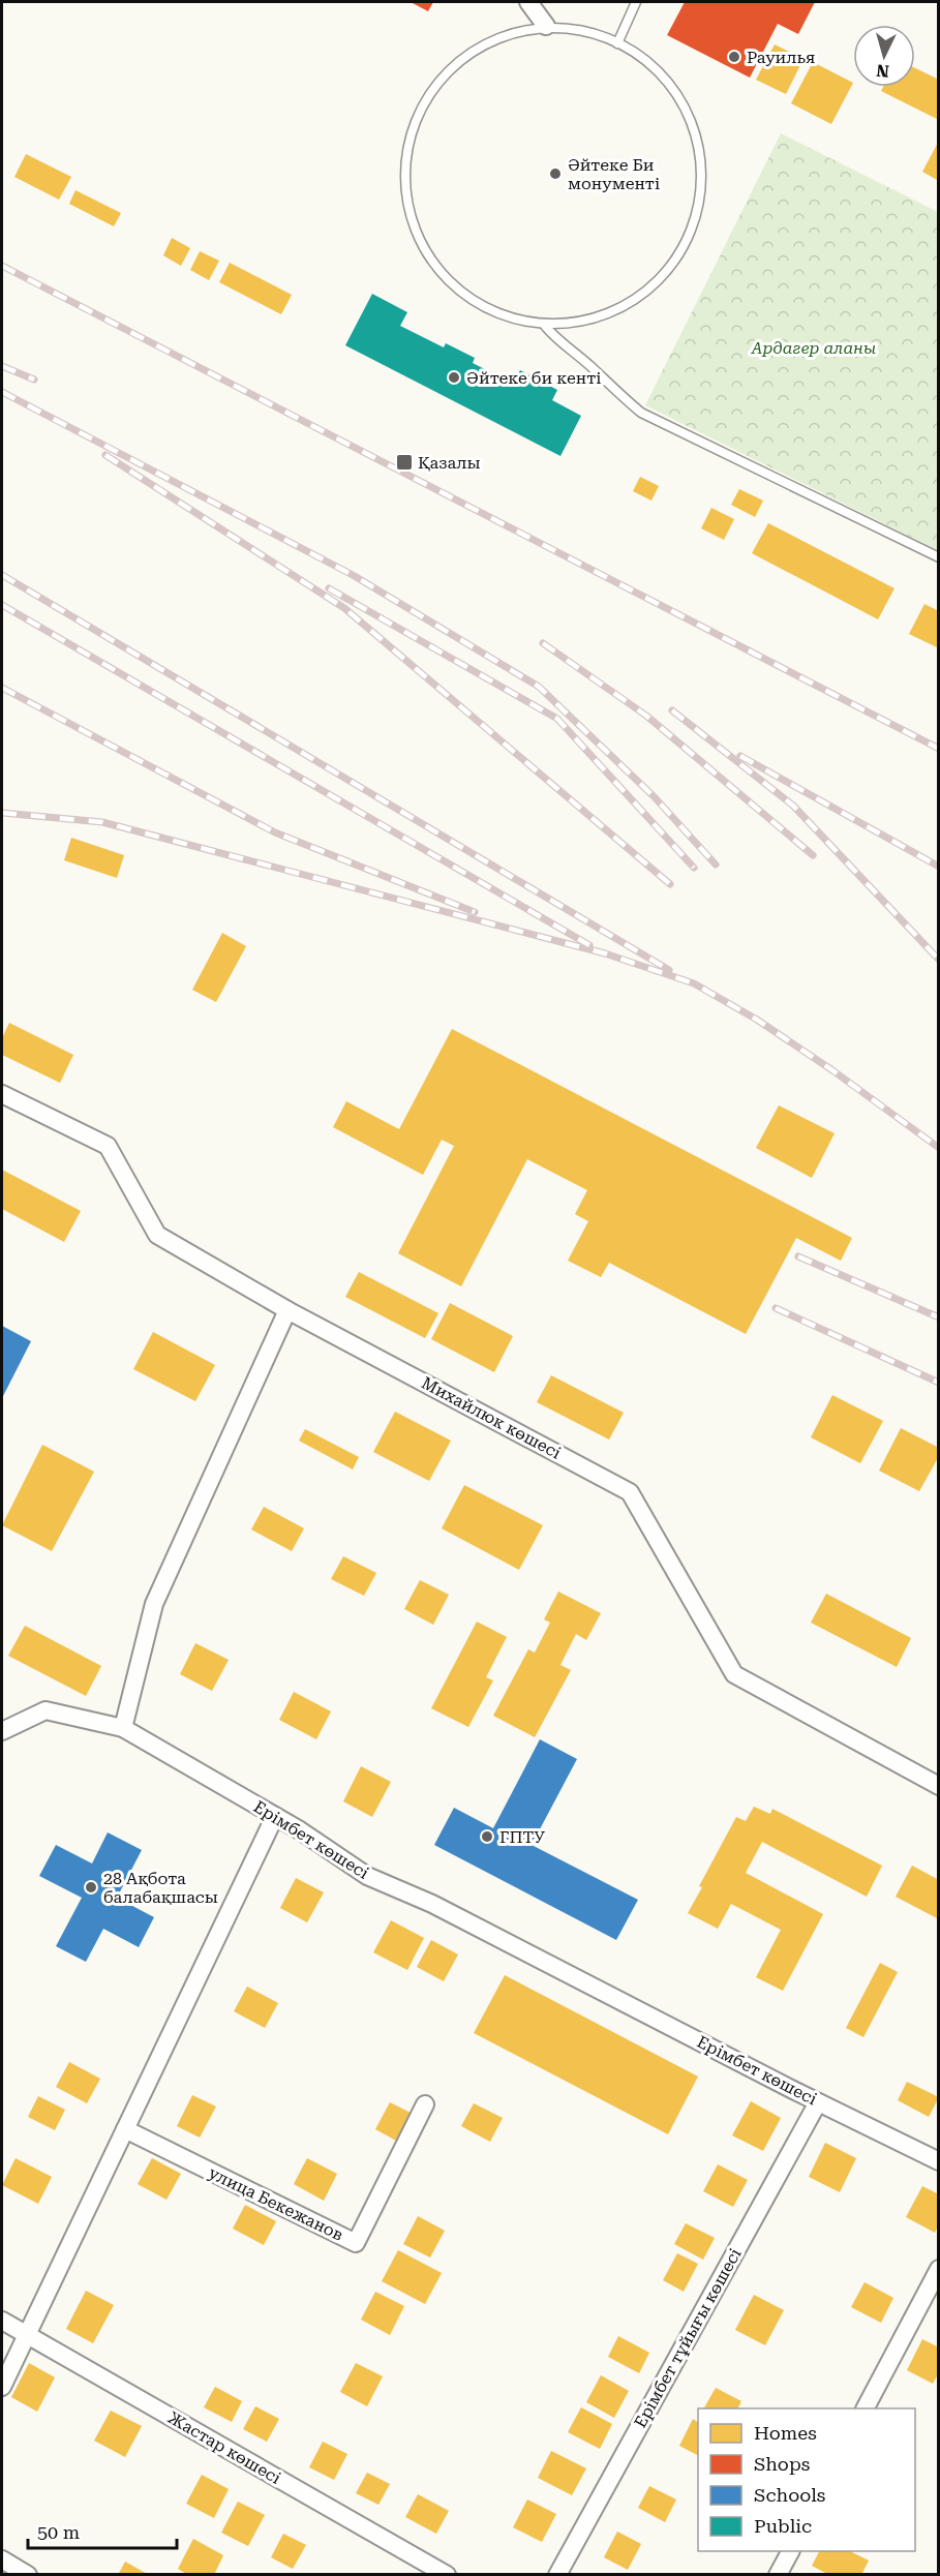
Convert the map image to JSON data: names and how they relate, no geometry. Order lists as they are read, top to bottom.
{
  "streets": {
    "street": [
      "Михайлюк көшесі",
      "Ерімбет көшесі",
      "улица Бекежанов",
      "Ерімбет тұйығы көшесі",
      "Жастар көшесі"
    ]
  },
  "crossings": [
    ["Ерімбет көшесі", "Ерімбет тұйығы көшесі"]
  ],
  "parks": ["Ардагер аланы"],
  "places": {
    "other": [
      "Рауилья",
      "Əйтеке Би монументі",
      "Әйтеке би кенті",
      "ГПТУ",
      "28 Ақбота балабақшасы"
    ],
    "transit": ["Қазалы"]
  },
  "legend": [
    "Homes",
    "Shops",
    "Schools",
    "Public"
  ],
  "scale_bar": "50 m",
  "north": "bottom"
}
